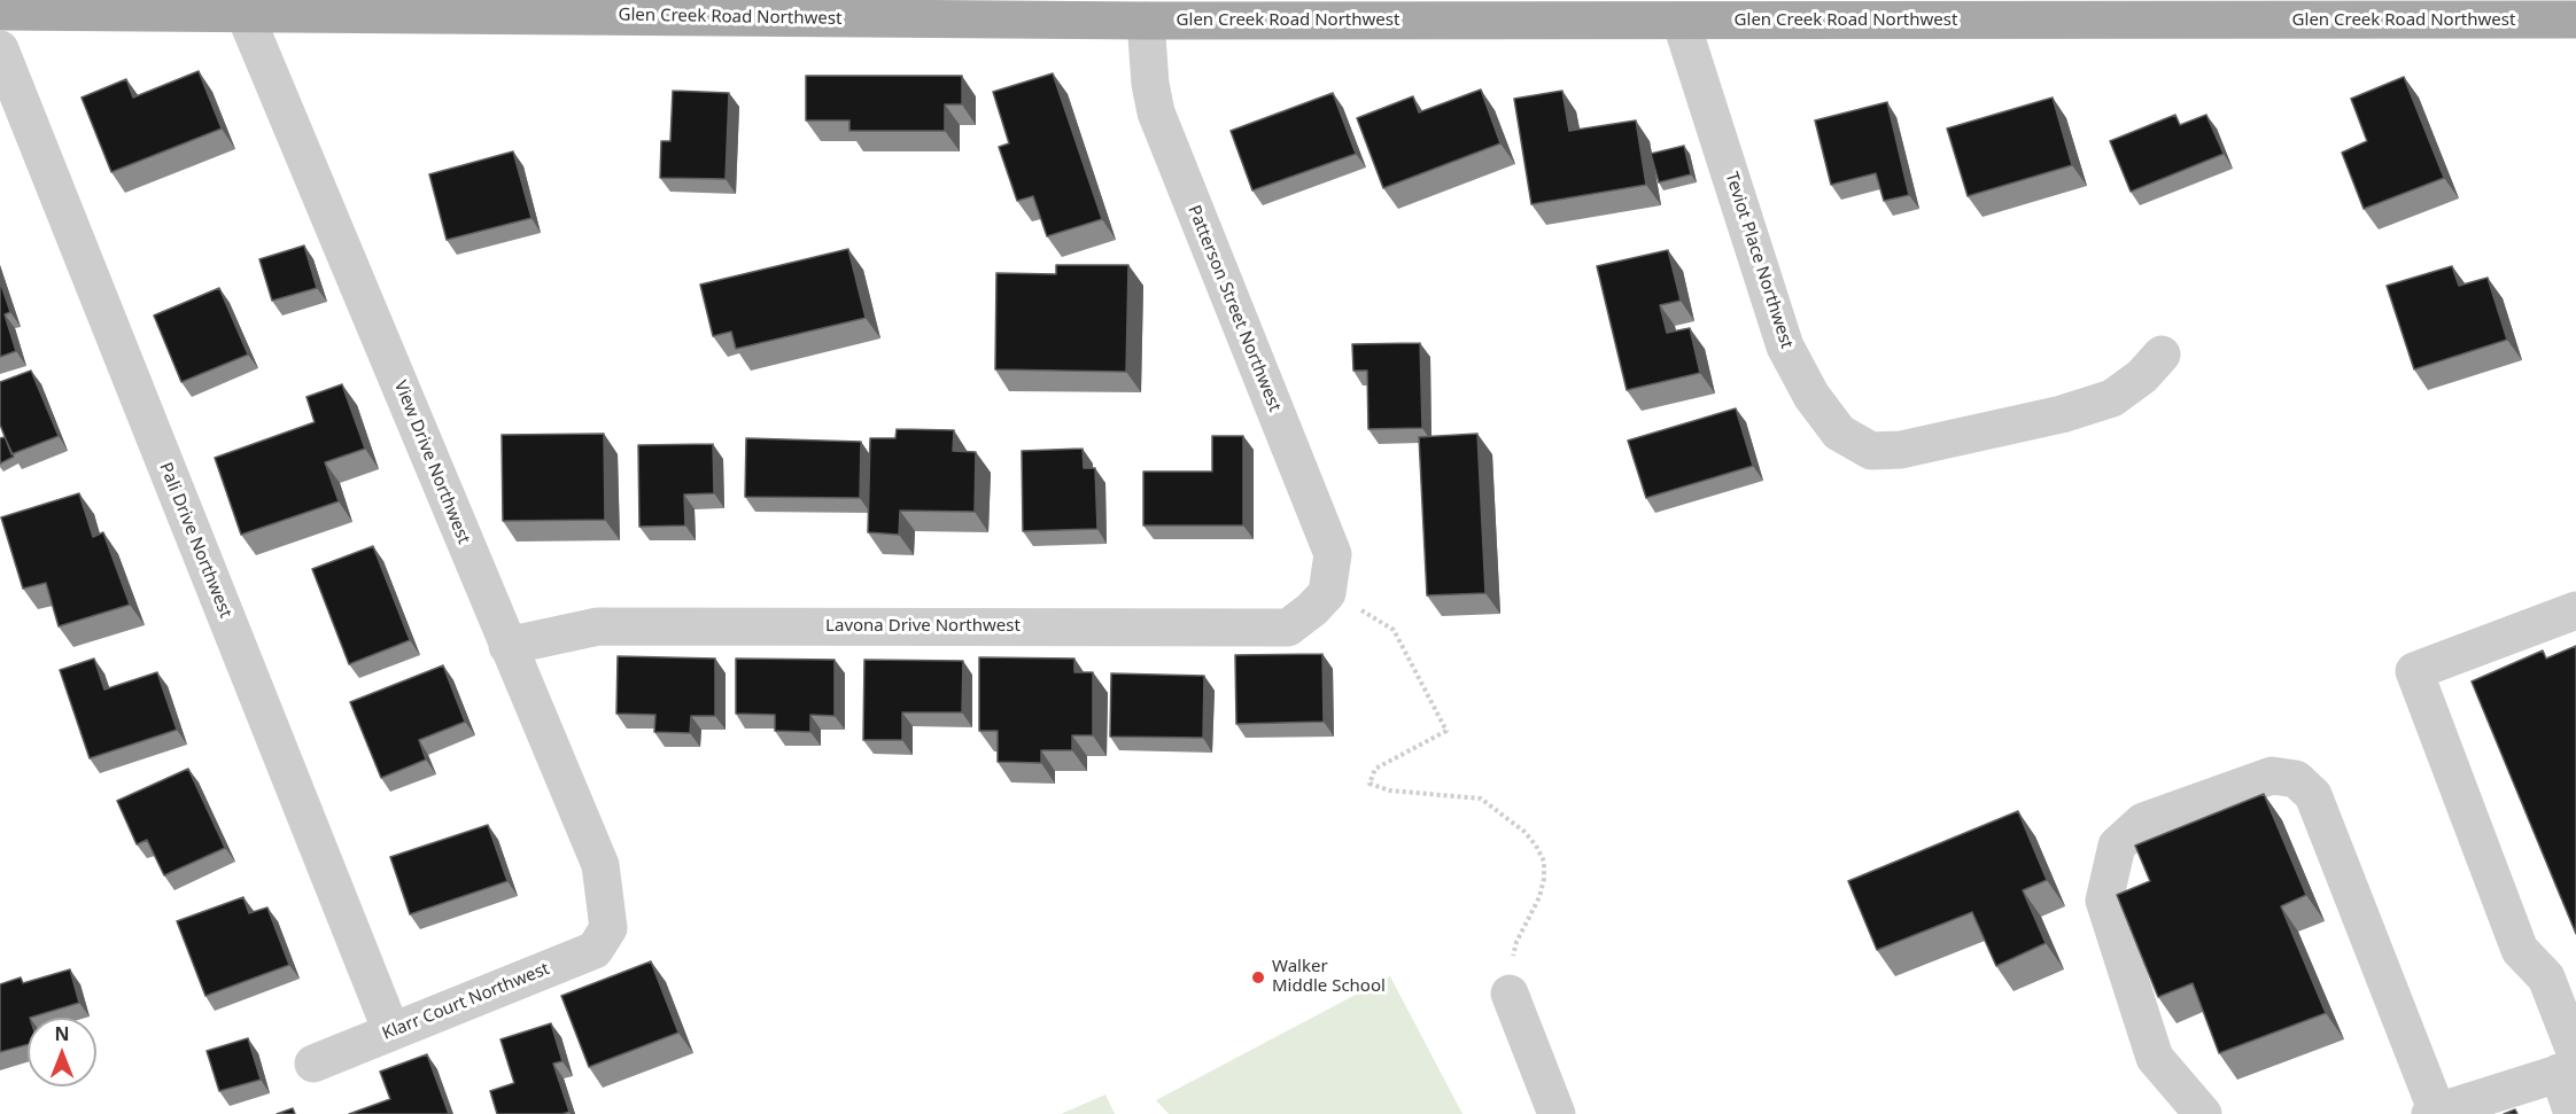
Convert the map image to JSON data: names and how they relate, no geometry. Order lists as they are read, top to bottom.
{
  "streets": {
    "main road": ["Glen Creek Road Northwest"],
    "street": [
      "Teviot Place Northwest",
      "Patterson Street Northwest",
      "View Drive Northwest",
      "Pali Drive Northwest",
      "Lavona Drive Northwest",
      "Klarr Court Northwest"
    ]
  },
  "crossings": [
    ["Glen Creek Road Northwest", "Teviot Place Northwest"],
    ["Glen Creek Road Northwest", "Patterson Street Northwest"],
    ["Glen Creek Road Northwest", "View Drive Northwest"],
    ["Patterson Street Northwest", "Lavona Drive Northwest"],
    ["View Drive Northwest", "Lavona Drive Northwest"],
    ["View Drive Northwest", "Klarr Court Northwest"],
    ["Pali Drive Northwest", "Klarr Court Northwest"]
  ],
  "places": ["Walker Middle School"],
  "north": "top"
}
